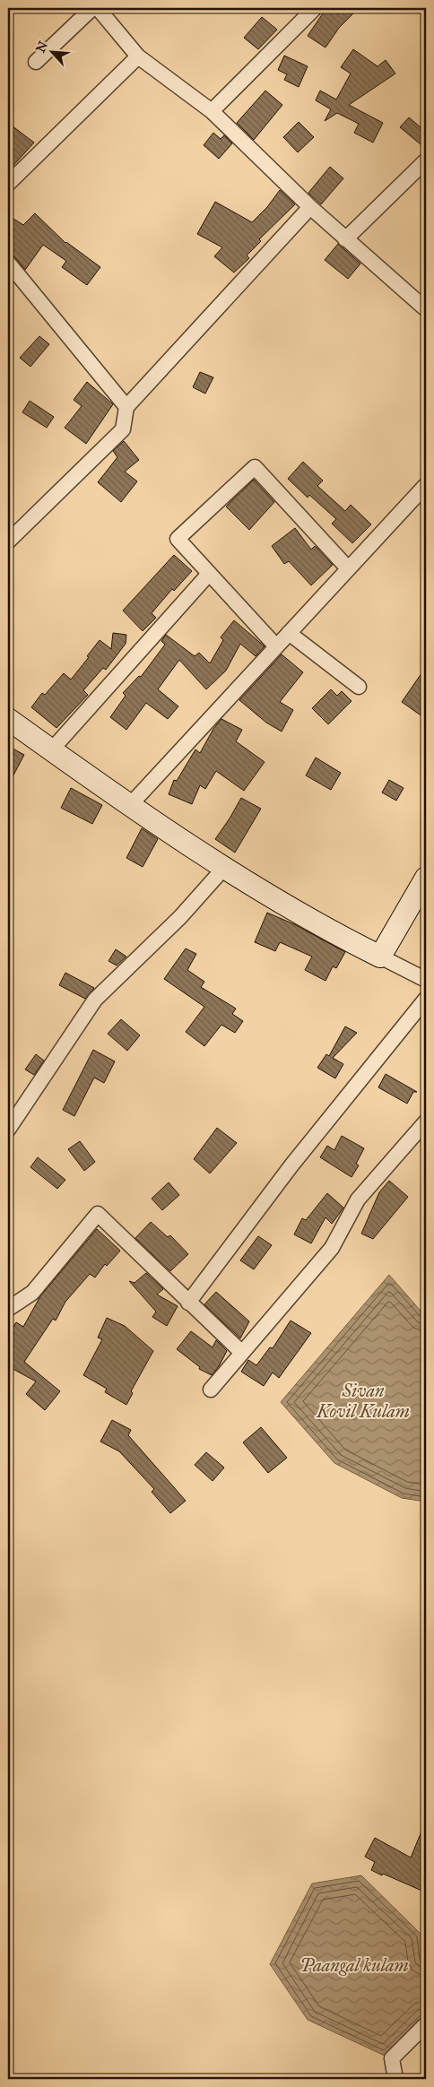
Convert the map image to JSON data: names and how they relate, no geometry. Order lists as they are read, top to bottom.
{
  "water": ["Sivan Kovil Kulam", "Paangal kulam"],
  "north": "top left"
}
